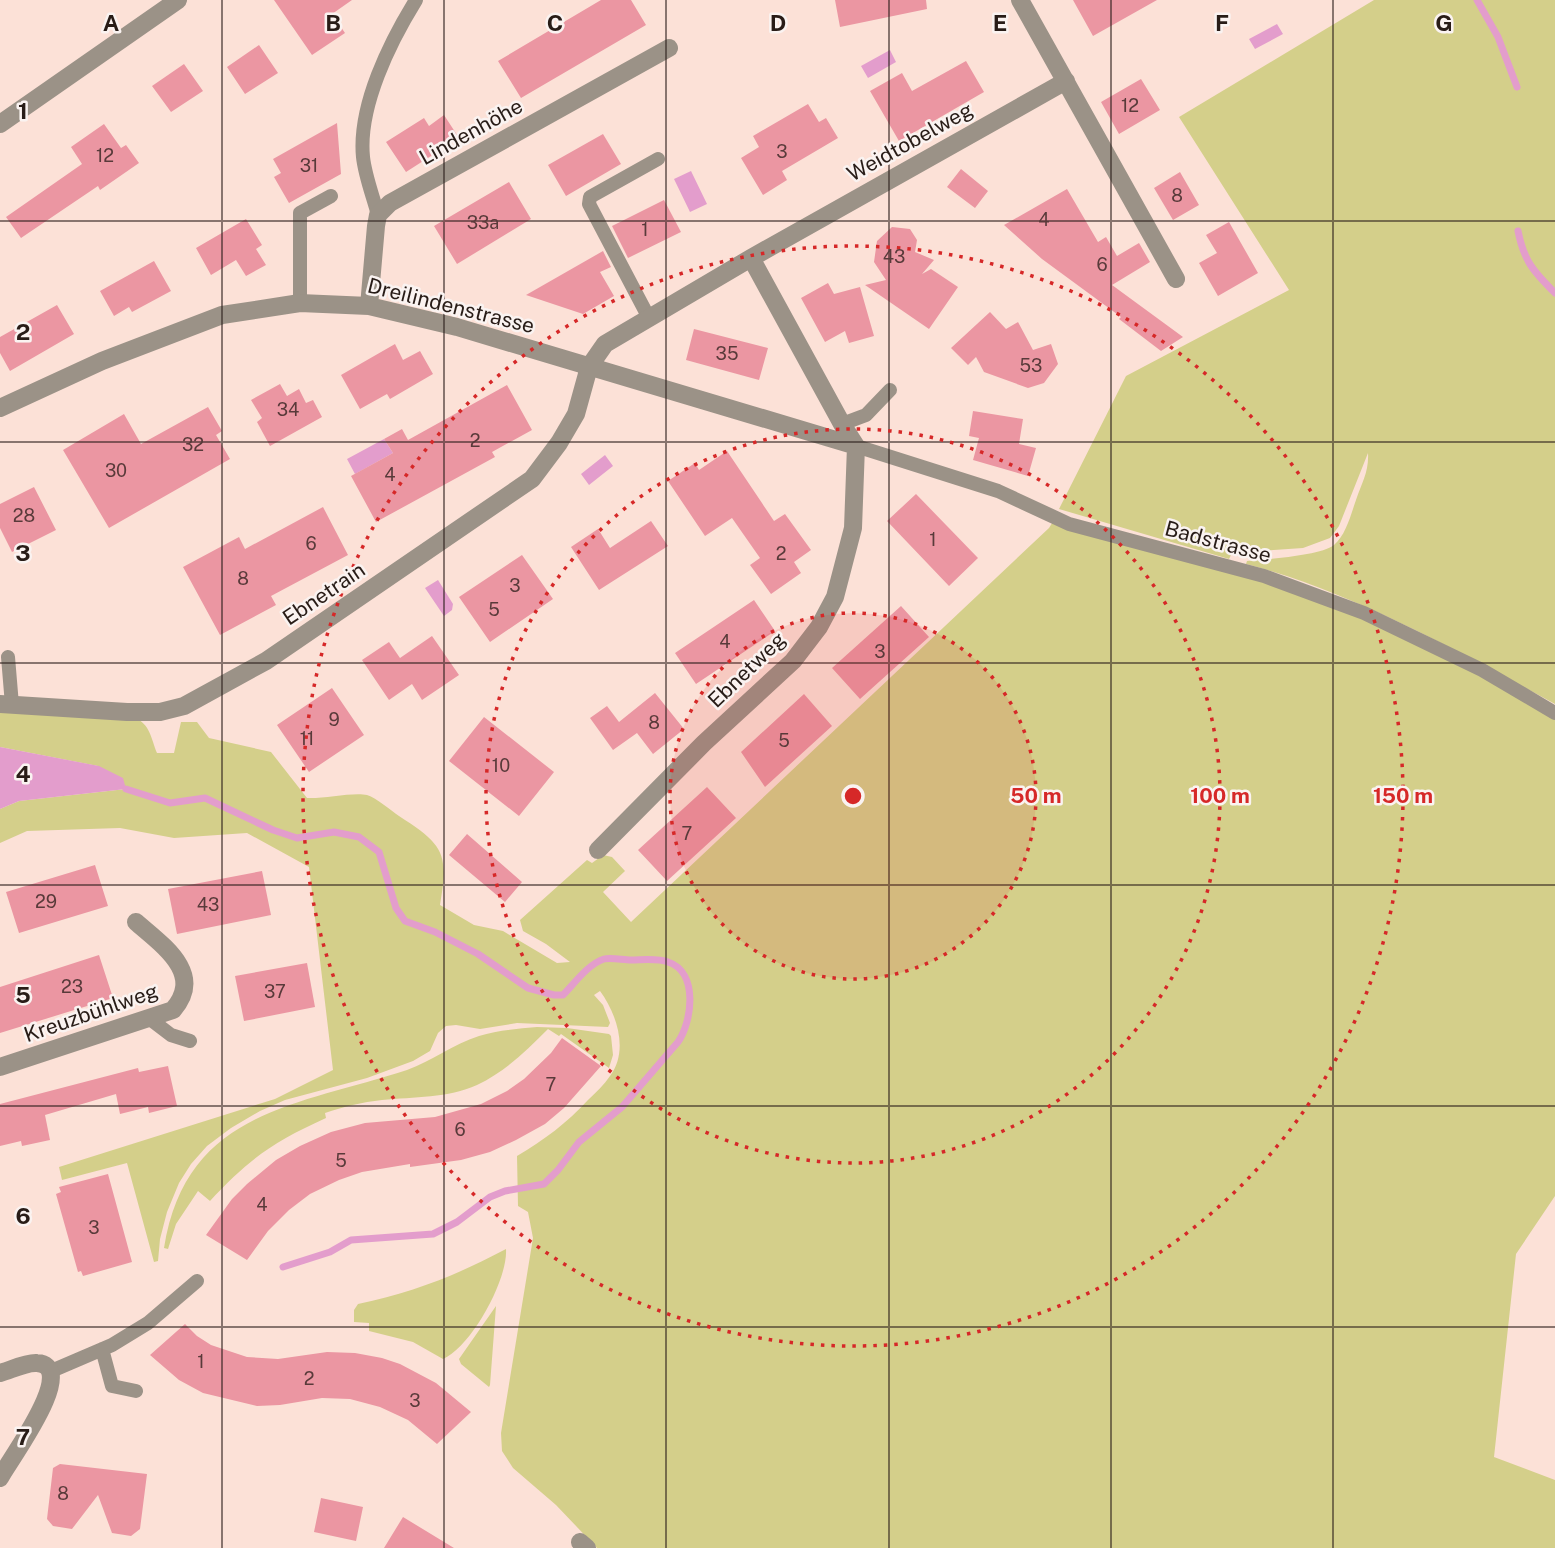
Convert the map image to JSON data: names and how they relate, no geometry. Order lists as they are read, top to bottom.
{
  "streets": {
    "street": [
      "Lindenhöhe",
      "Weidtobelweg",
      "Dreilindenstrasse",
      "Ebnetrain",
      "Ebnetweg",
      "Kreuzbühlweg"
    ],
    "lane": ["Badstrasse"]
  },
  "crossings": [
    ["Weidtobelweg", "Dreilindenstrasse"],
    ["Weidtobelweg", "Ebnetrain"],
    ["Dreilindenstrasse", "Badstrasse"],
    ["Dreilindenstrasse", "Ebnetrain"],
    ["Dreilindenstrasse", "Ebnetweg"],
    ["Badstrasse", "Ebnetweg"]
  ],
  "house_numbers": [
    "12",
    "3",
    "12",
    "31",
    "8",
    "4",
    "33a",
    "1",
    "43",
    "6",
    "35",
    "53",
    "34",
    "2",
    "32",
    "30",
    "4",
    "28",
    "1",
    "6",
    "2",
    "8",
    "3",
    "5",
    "4",
    "3",
    "9",
    "8",
    "11",
    "5",
    "10",
    "7",
    "29",
    "43",
    "23",
    "37",
    "7",
    "6",
    "5",
    "4",
    "3",
    "1",
    "2",
    "3",
    "8"
  ],
  "grid": {
    "columns": [
      "A",
      "B",
      "C",
      "D",
      "E",
      "F",
      "G"
    ],
    "rows": [
      "1",
      "2",
      "3",
      "4",
      "5",
      "6",
      "7"
    ]
  },
  "rings": ["50 m", "100 m", "150 m"]
}
